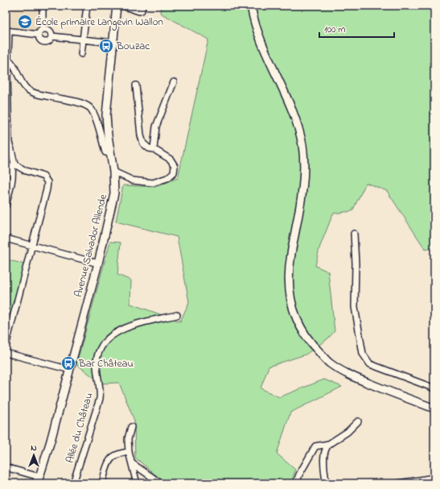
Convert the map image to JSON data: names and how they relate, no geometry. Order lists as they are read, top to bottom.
{
  "streets": {
    "main road": ["Avenue Salvador Allende"],
    "street": ["Allée du Château"]
  },
  "places": {
    "school or university": ["École primaire Langevin Wallon"],
    "bus stop": ["Bouzac", "Bar Château"]
  },
  "scale_bar": "100 m",
  "north": "top"
}
